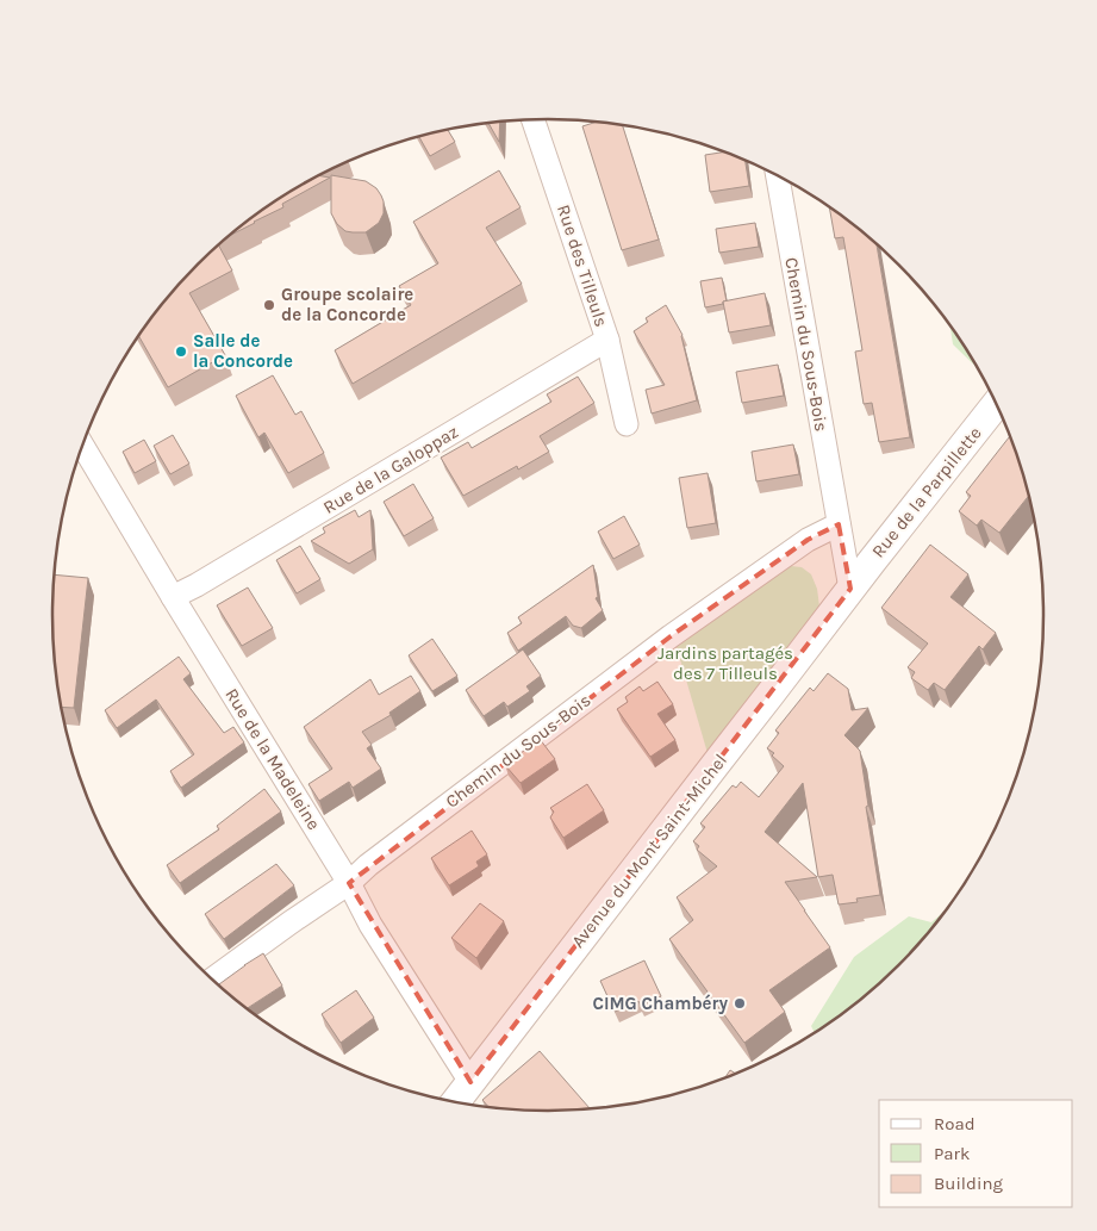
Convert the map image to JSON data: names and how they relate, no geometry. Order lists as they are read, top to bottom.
{
  "streets": {
    "street": [
      "Rue des Tilleuls",
      "Chemin du Sous-Bois",
      "Rue de la Galoppaz",
      "Rue de la Parpillette",
      "Rue de la Madeleine",
      "Avenue du Mont Saint-Michel"
    ]
  },
  "crossings": [
    ["Rue des Tilleuls", "Rue de la Galoppaz"],
    ["Chemin du Sous-Bois", "Rue de la Parpillette"],
    ["Chemin du Sous-Bois", "Rue de la Madeleine"],
    ["Chemin du Sous-Bois", "Avenue du Mont Saint-Michel"],
    ["Rue de la Galoppaz", "Rue de la Madeleine"],
    ["Rue de la Parpillette", "Avenue du Mont Saint-Michel"],
    ["Rue de la Madeleine", "Avenue du Mont Saint-Michel"]
  ],
  "parks": ["Jardins partagés des 7 Tilleuls"],
  "places": ["Groupe scolaire de la Concorde", "Salle de la Concorde", "CIMG Chambéry"],
  "legend": ["Road", "Park", "Building"]
}
